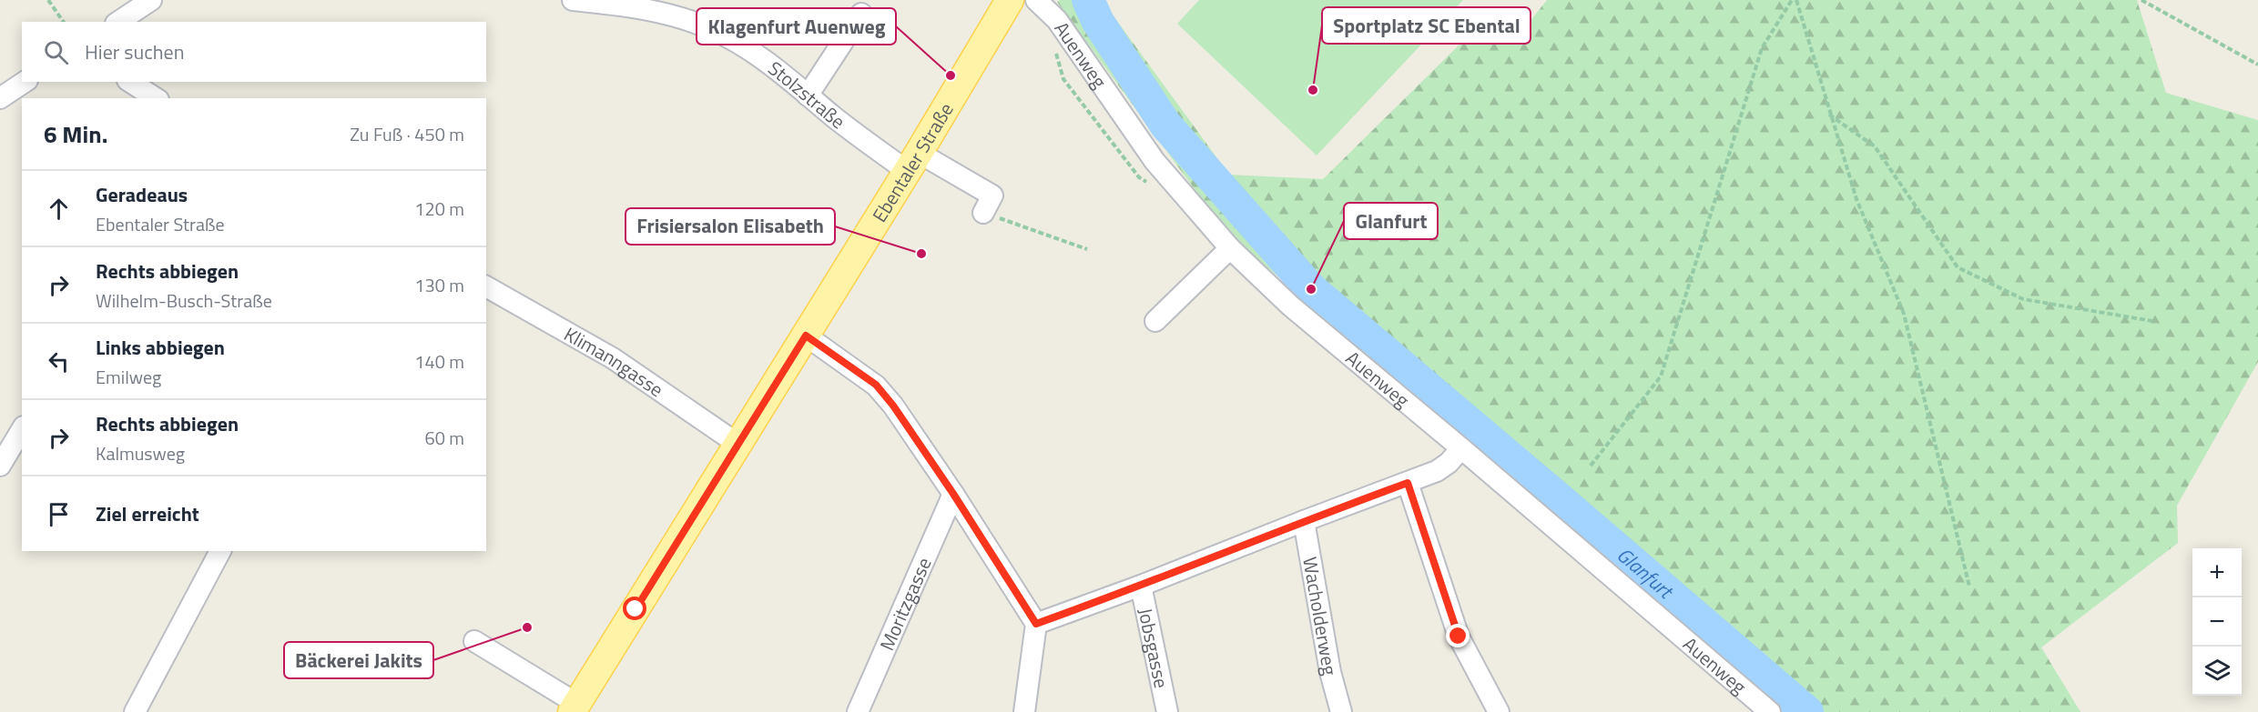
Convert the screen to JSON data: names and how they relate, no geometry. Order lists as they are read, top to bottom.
{
  "streets": {
    "main road": ["Ebentaler Straße"],
    "street": [
      "Auenweg",
      "Stolzstraße",
      "Klimanngasse",
      "Moritzgasse",
      "Wacholderweg",
      "Jobsgasse"
    ]
  },
  "crossings": [
    ["Stolzstraße", "Ebentaler Straße"],
    ["Ebentaler Straße", "Klimanngasse"]
  ],
  "water": ["Glanfurt"],
  "places": [
    "Klagenfurt Auenweg",
    "Sportplatz SC Ebental",
    "Frisiersalon Elisabeth",
    "Glanfurt",
    "Bäckerei Jakits"
  ],
  "page": {
    "search": "Hier suchen",
    "heading": ["6 Min.", "Zu Fuß · 450 m"],
    "list": [
      ["Geradeaus", "Ebentaler Straße", "120 m"],
      ["Rechts abbiegen", "Wilhelm-Busch-Straße", "130 m"],
      ["Links abbiegen", "Emilweg", "140 m"],
      ["Rechts abbiegen", "Kalmusweg", "60 m"],
      "Ziel erreicht"
    ],
    "map_buttons": ["+", "−"]
  }
}
